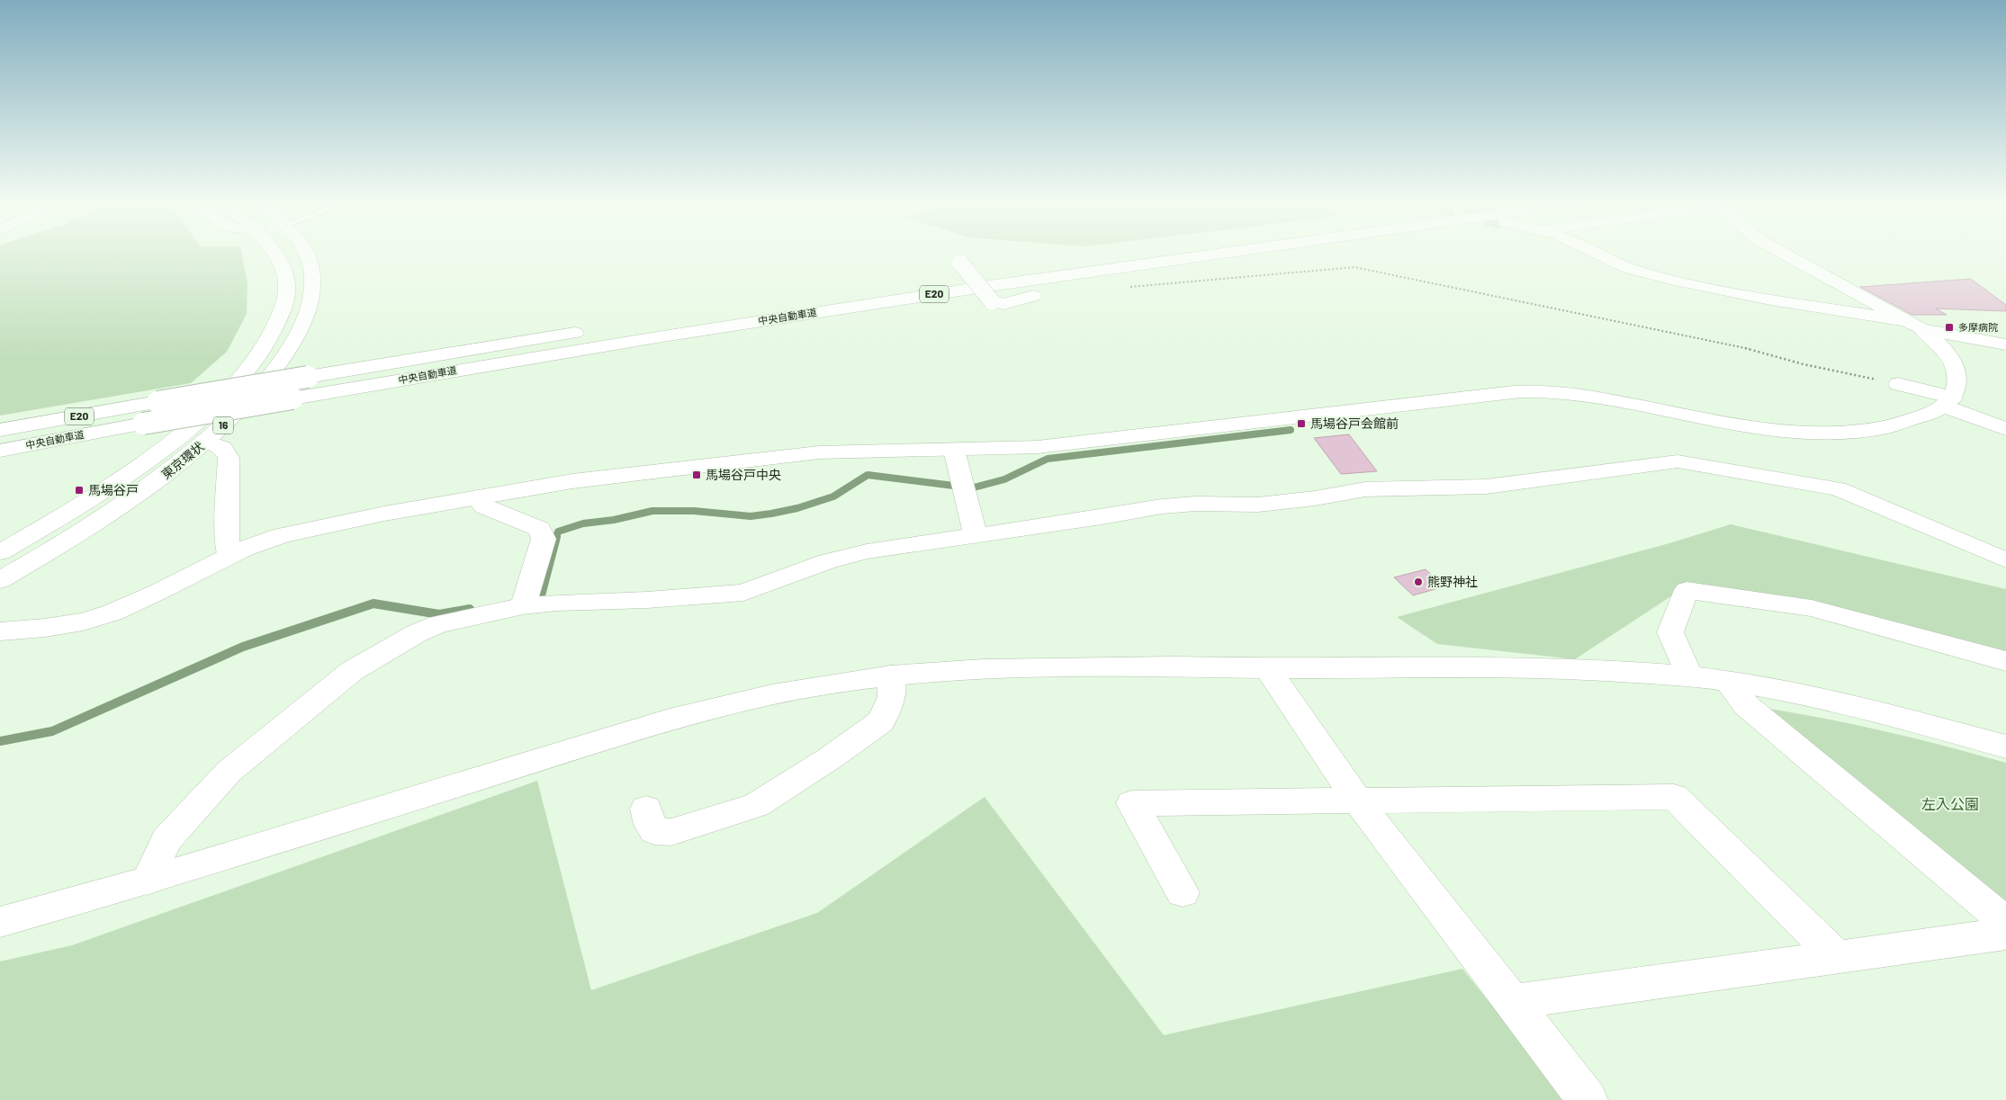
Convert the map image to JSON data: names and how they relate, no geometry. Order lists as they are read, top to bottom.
{
  "streets": {
    "main road": [
      "E20",
      "中央自動車道",
      "16",
      "東京環状"
    ]
  },
  "parks": ["左入公園"],
  "places": {
    "transit": [
      "多摩病院",
      "馬場谷戸会館前",
      "馬場谷戸中央",
      "馬場谷戸"
    ],
    "other": ["熊野神社"]
  }
}
